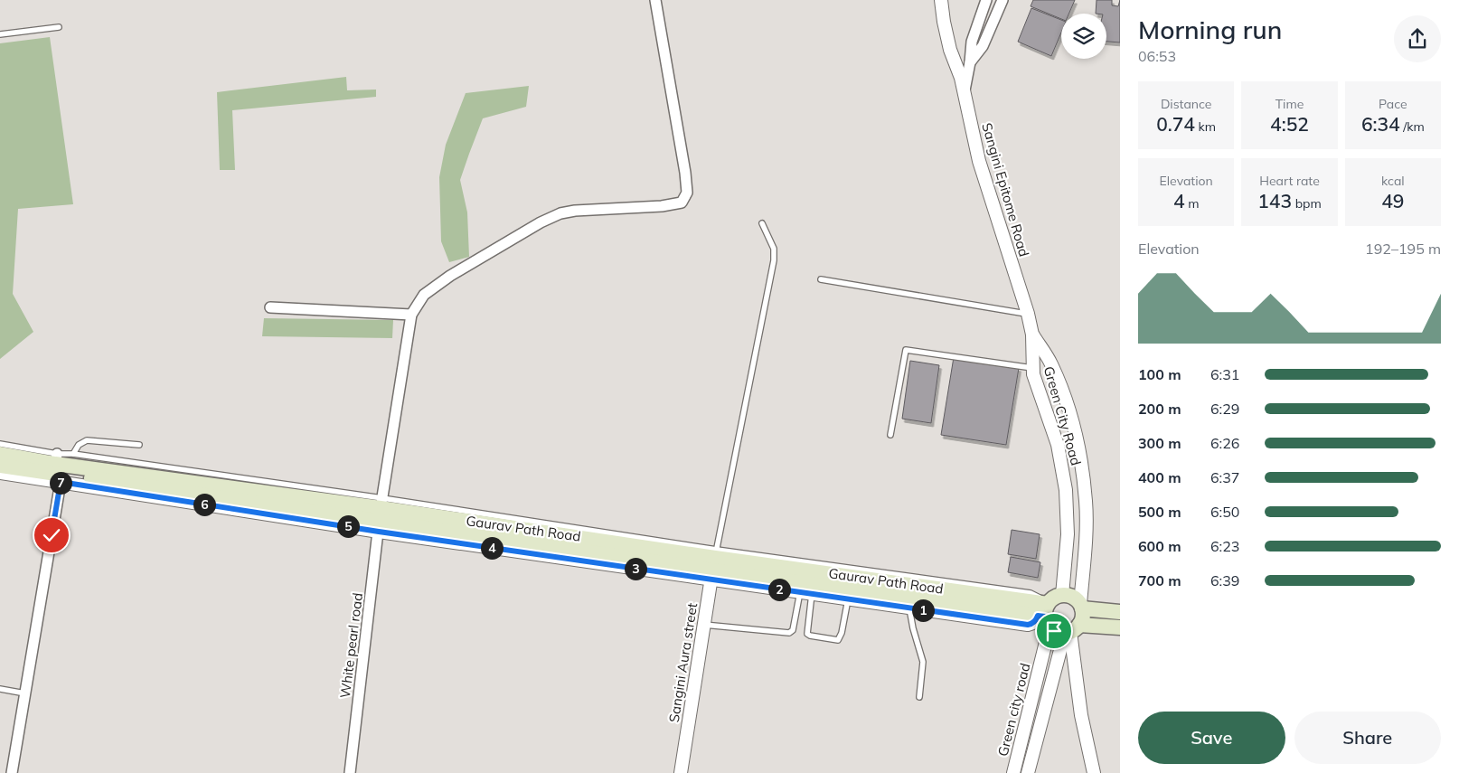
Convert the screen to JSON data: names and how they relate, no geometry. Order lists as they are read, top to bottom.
{
  "streets": {
    "main road": ["Gaurav Path Road"],
    "street": [
      "Sangini Epitome Road",
      "Green City Road",
      "White pearl road",
      "Sangini Aura street",
      "Green city road"
    ]
  },
  "crossings": [
    ["Sangini Epitome Road", "Green City Road"],
    ["Green City Road", "Gaurav Path Road"],
    ["Green City Road", "Green city road"],
    ["Gaurav Path Road", "White pearl road"],
    ["Gaurav Path Road", "Sangini Aura street"],
    ["Gaurav Path Road", "Green city road"]
  ],
  "page": {
    "heading": ["Morning run", "06:53"],
    "stats": [
      ["Distance", "0.74 km"],
      ["Time", "4:52"],
      ["Pace", "6:34 /km"],
      ["Elevation", "4 m"],
      ["Heart rate", "143 bpm"],
      ["kcal", "49"]
    ],
    "chart": ["Elevation", "192–195 m"],
    "list": [
      {
        "name": "100 m",
        "note": "6:31"
      },
      {
        "name": "200 m",
        "note": "6:29"
      },
      {
        "name": "300 m",
        "note": "6:26"
      },
      {
        "name": "400 m",
        "note": "6:37"
      },
      {
        "name": "500 m",
        "note": "6:50"
      },
      {
        "name": "600 m",
        "note": "6:23"
      },
      {
        "name": "700 m",
        "note": "6:39"
      }
    ],
    "pins": [
      "7",
      "6",
      "5",
      "4",
      "3",
      "2",
      "1"
    ],
    "buttons": ["Save", "Share"]
  }
}
